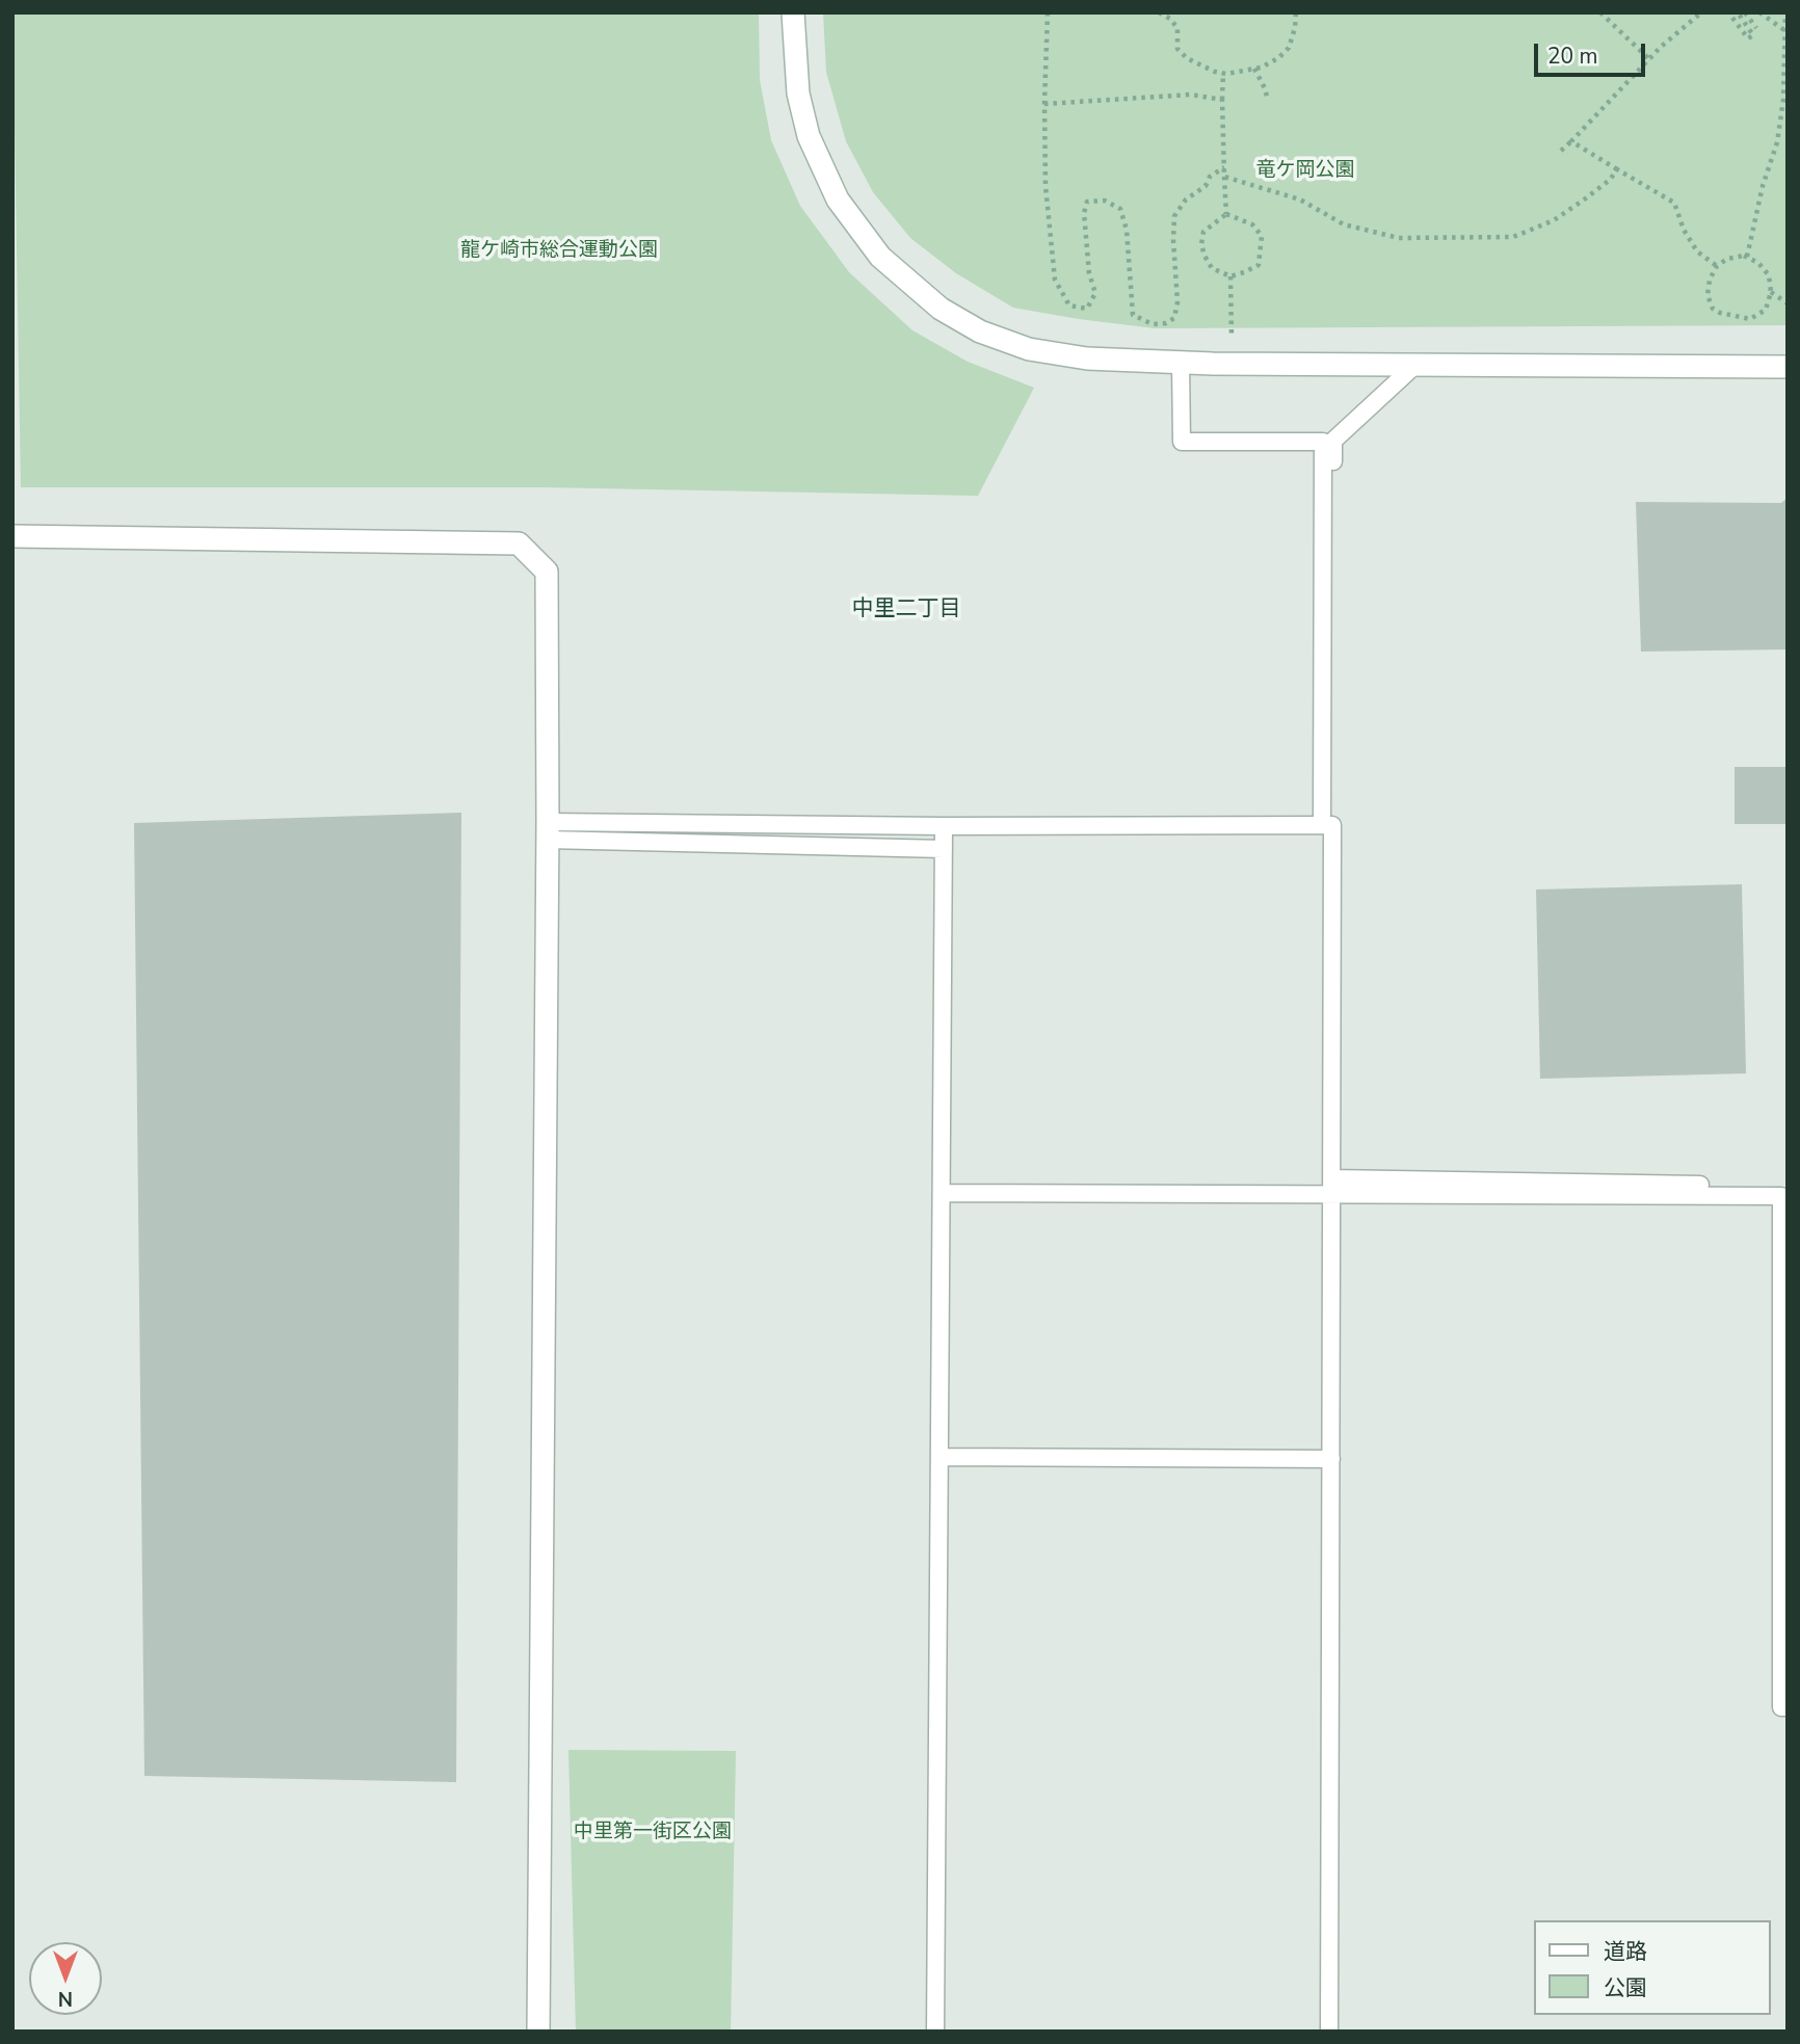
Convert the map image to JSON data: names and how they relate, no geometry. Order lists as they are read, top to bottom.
{
  "districts": ["中里二丁目"],
  "parks": ["竜ケ岡公園", "龍ケ崎市総合運動公園", "中里第一街区公園"],
  "legend": ["道路", "公園"],
  "scale_bar": "20 m",
  "north": "bottom"
}
